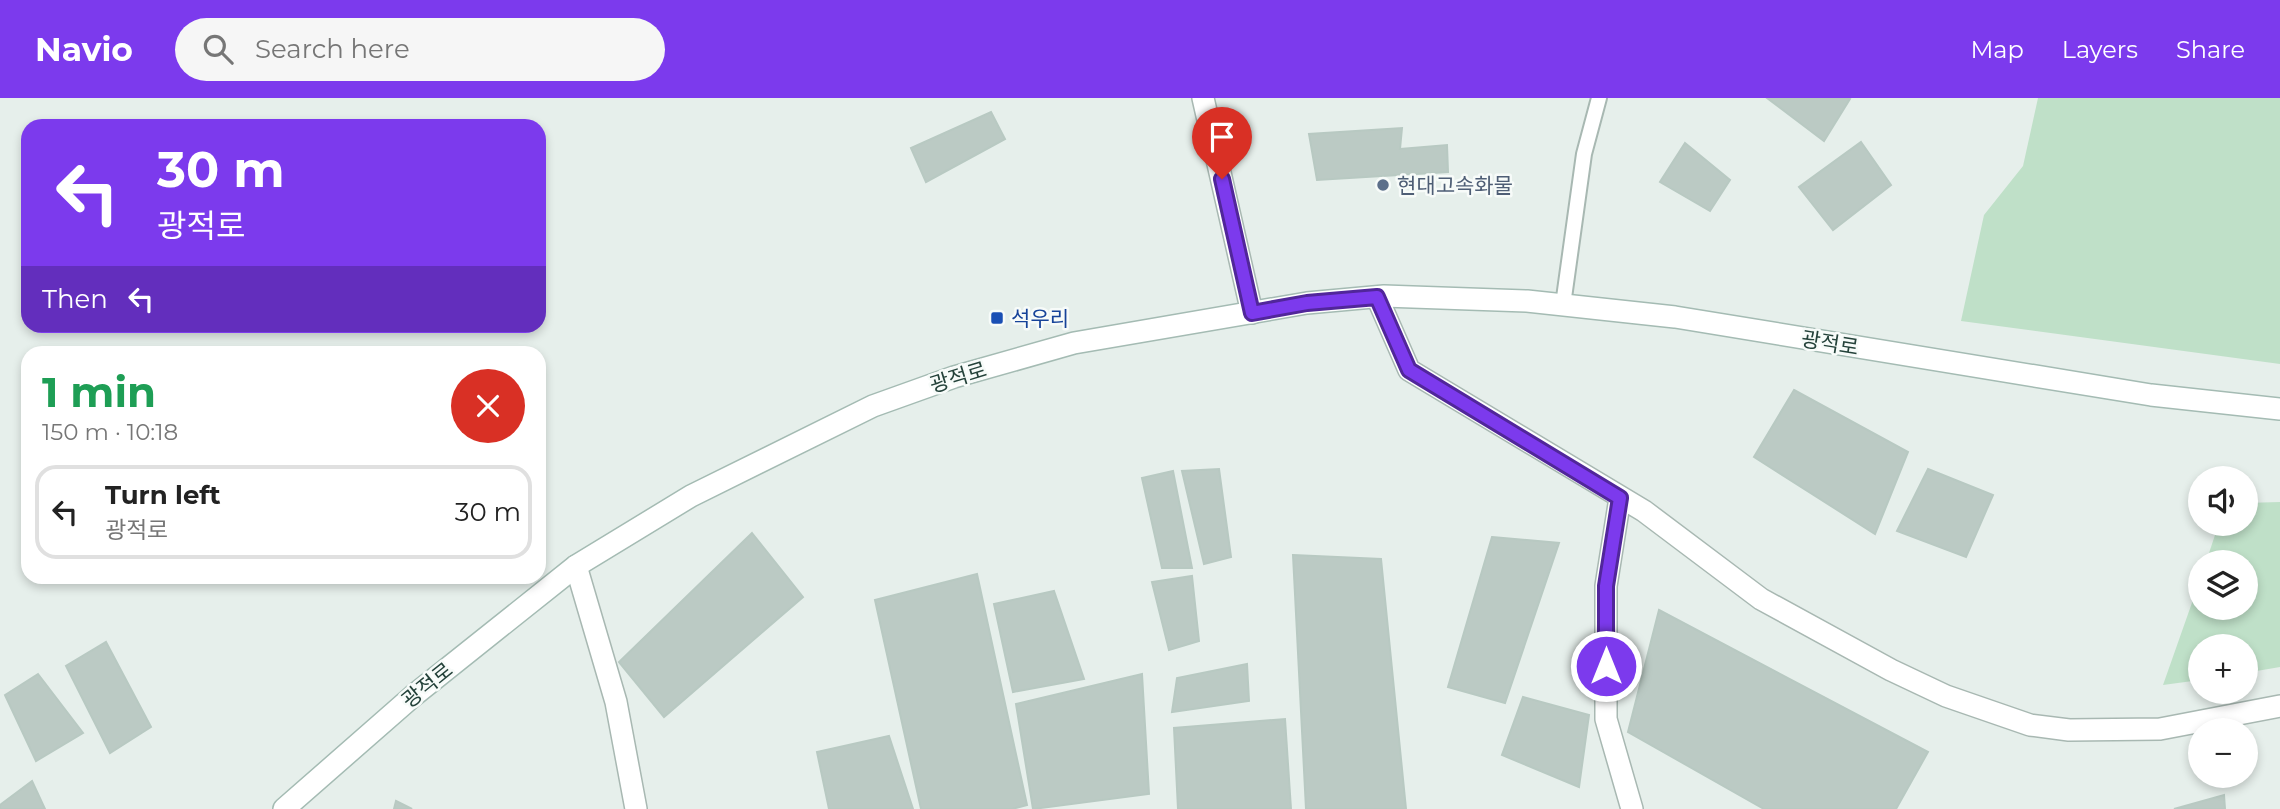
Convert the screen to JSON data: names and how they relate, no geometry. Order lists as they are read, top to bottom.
{
  "streets": {
    "main road": ["광적로"]
  },
  "places": {
    "other": ["현대고속화물"],
    "transit": ["석우리"]
  },
  "page": {
    "header": "Navio",
    "search": "Search here",
    "nav": ["Map", "Layers", "Share"],
    "turn": ["30 m", "광적로"],
    "then": "Then",
    "heading": ["1 min", "150 m · 10:18"],
    "list": [
      {
        "name": "Turn left",
        "note": "광적로",
        "value": "30 m"
      }
    ],
    "map_buttons": ["+", "−"]
  }
}
